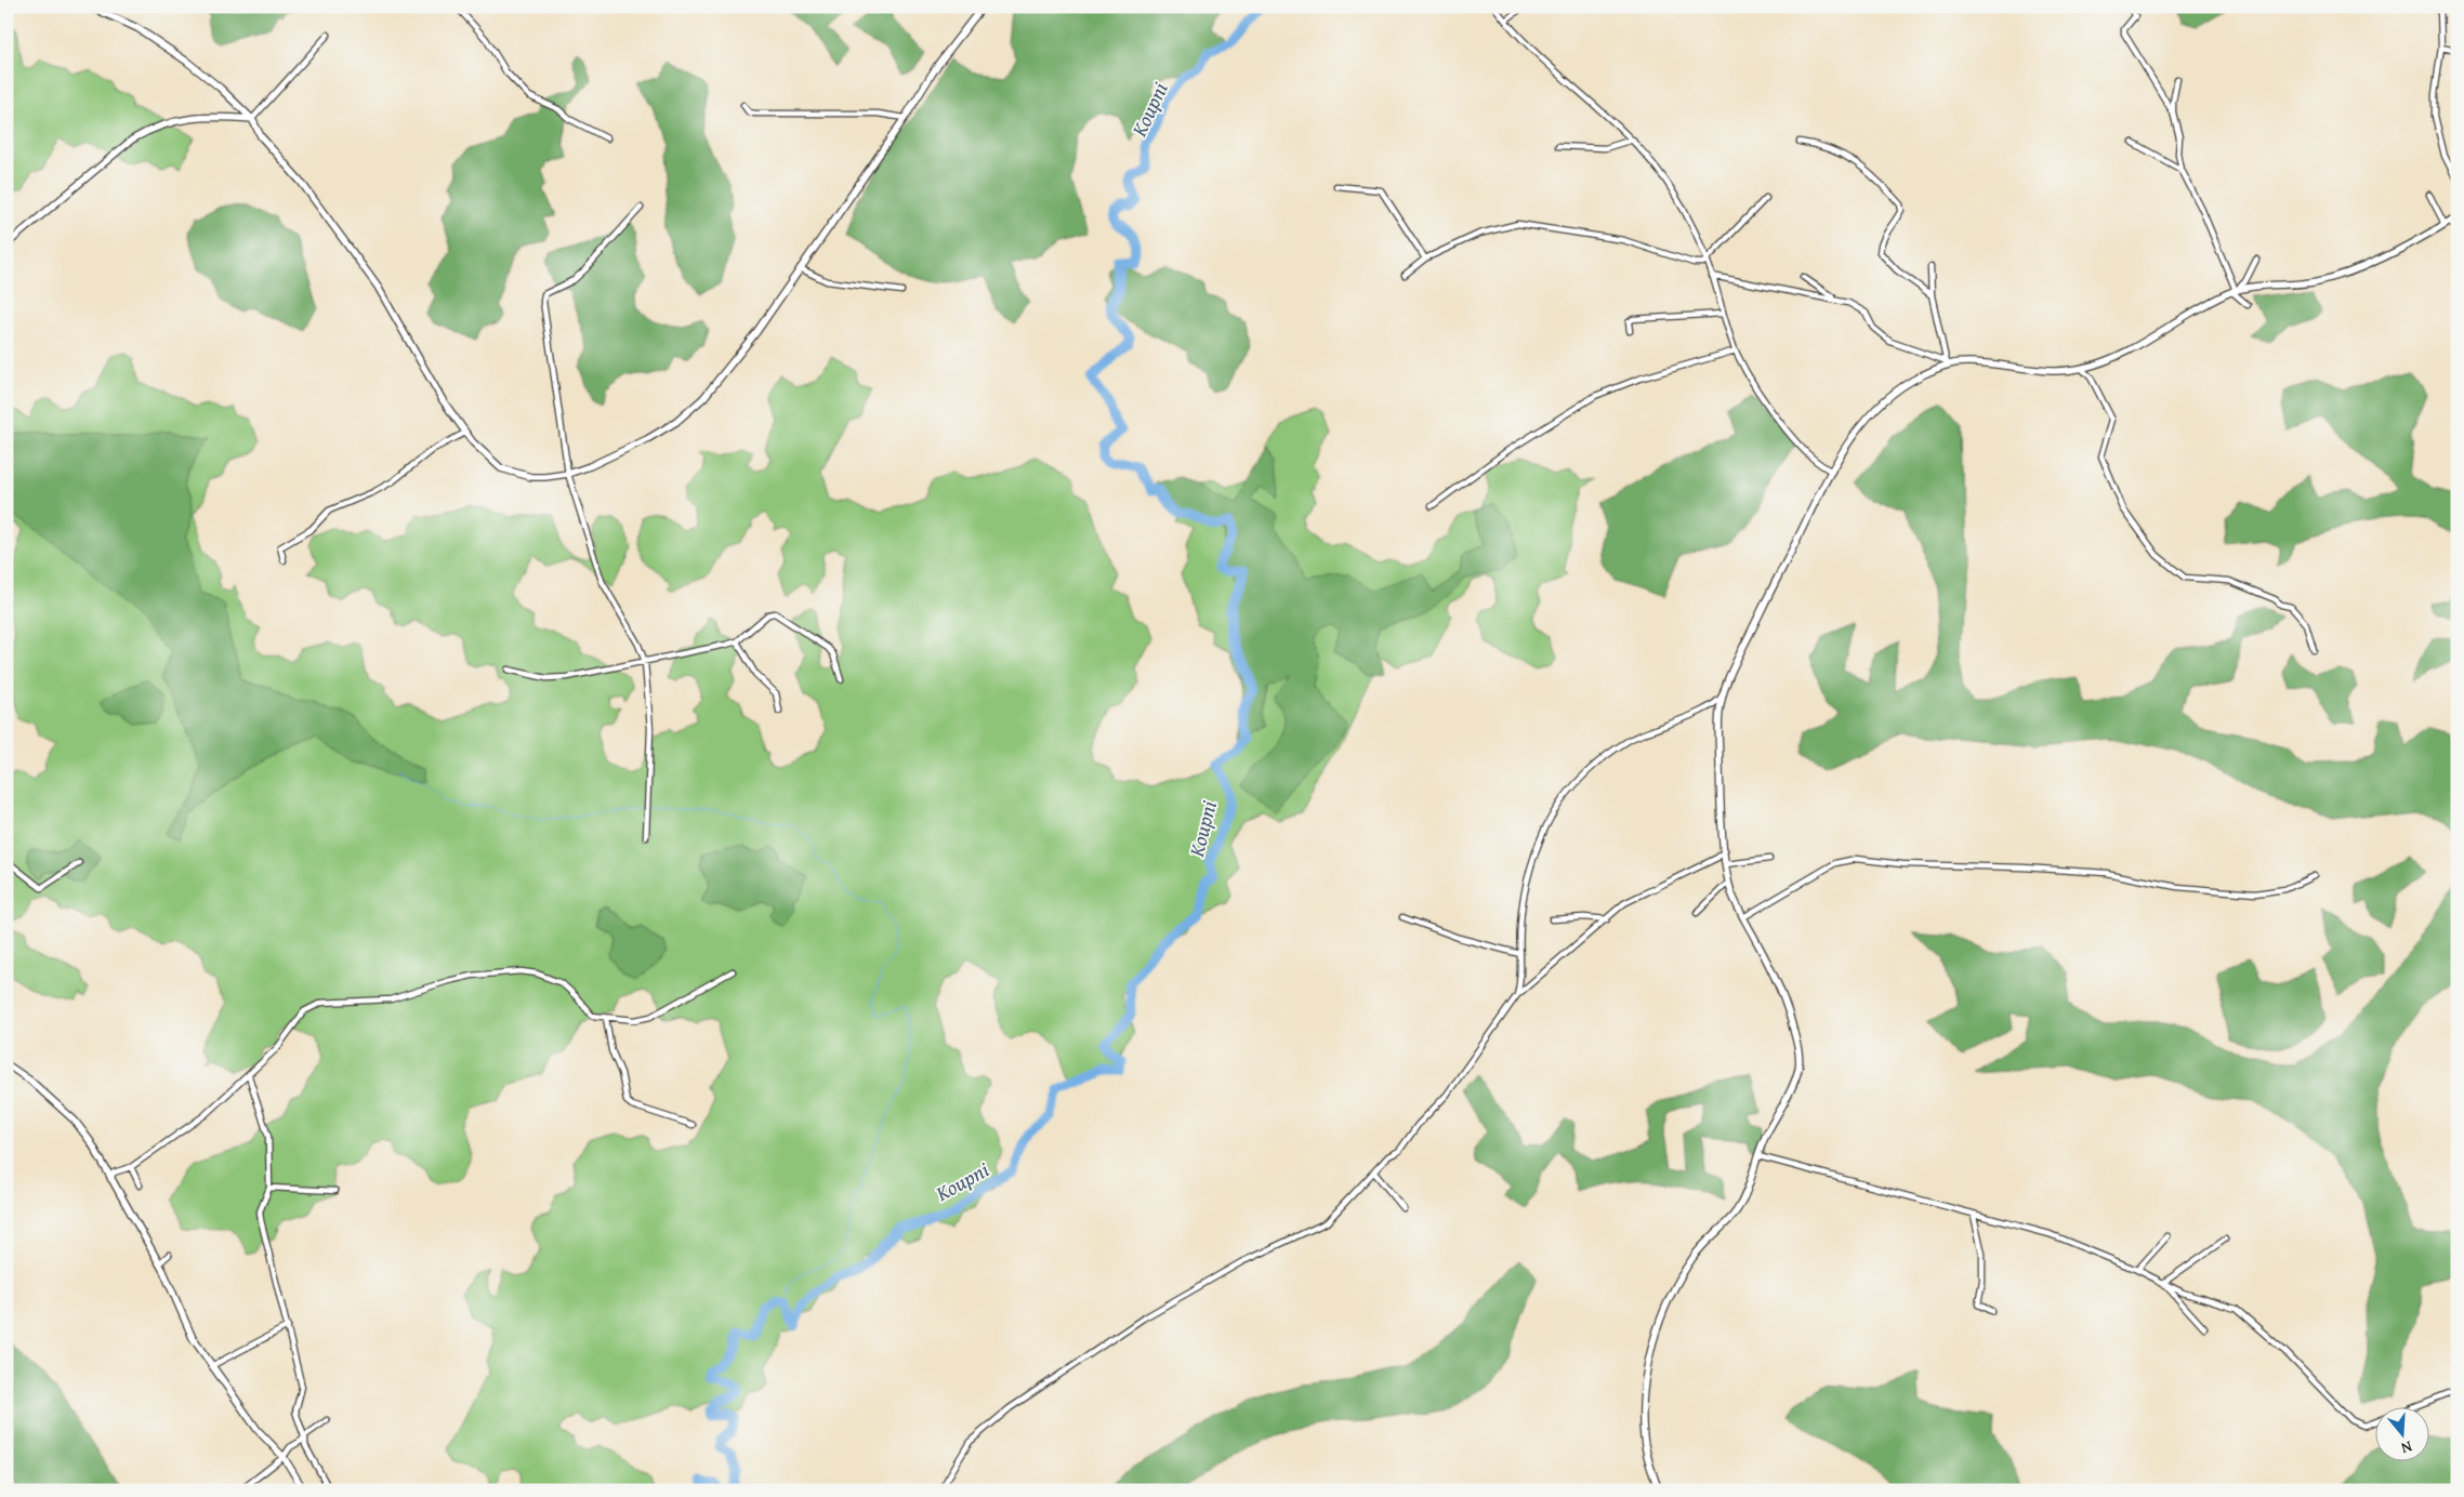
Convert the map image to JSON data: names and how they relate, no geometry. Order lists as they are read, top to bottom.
{
  "water": ["Koupni"],
  "north": "bottom"
}
